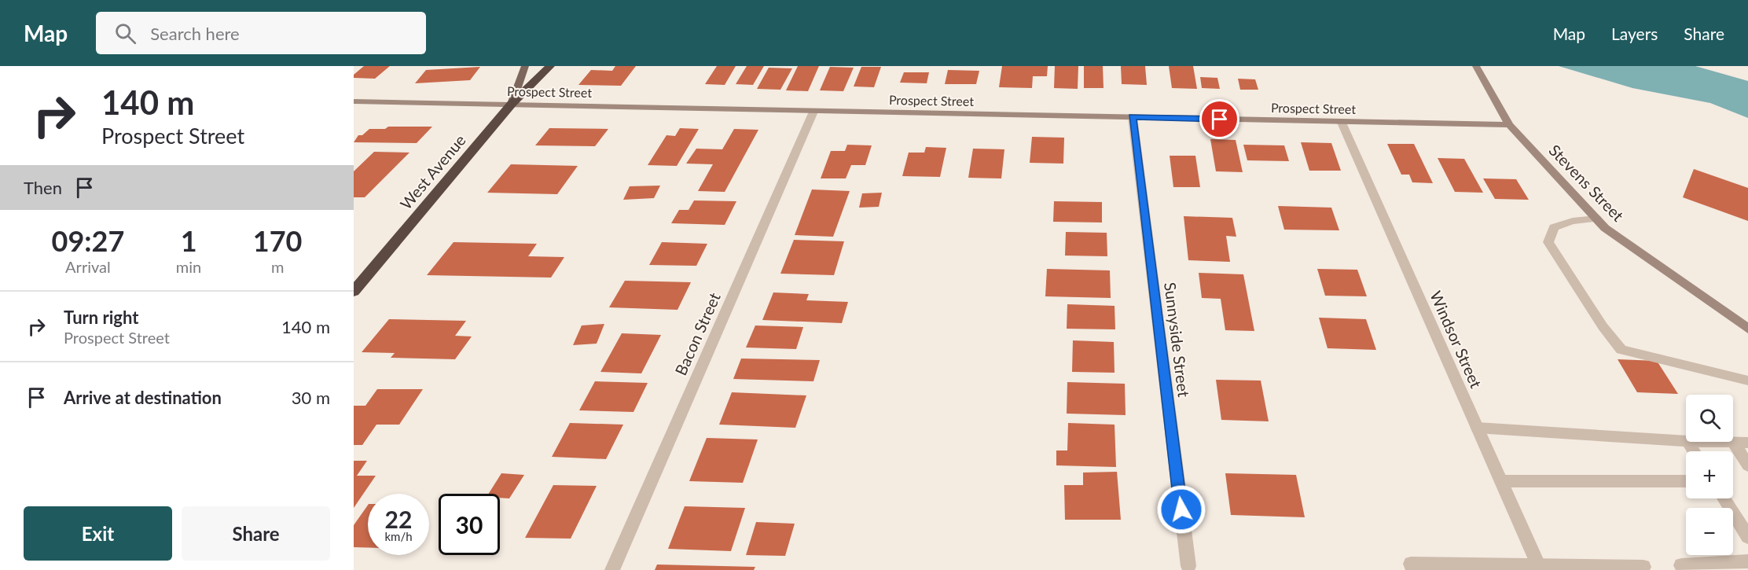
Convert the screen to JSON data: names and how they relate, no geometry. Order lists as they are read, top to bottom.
{
  "streets": {
    "highway": ["West Avenue"],
    "street": [
      "Prospect Street",
      "Stevens Street",
      "Bacon Street",
      "Sunnyside Street",
      "Windsor Street"
    ]
  },
  "crossings": [
    ["Prospect Street", "West Avenue"],
    ["Prospect Street", "Stevens Street"],
    ["Prospect Street", "Bacon Street"],
    ["Prospect Street", "Sunnyside Street"],
    ["Prospect Street", "Windsor Street"]
  ],
  "page": {
    "header": "Map",
    "search": "Search here",
    "nav": ["Map", "Layers", "Share"],
    "turn": ["140 m", "Prospect Street"],
    "then": "Then",
    "eta": [
      "09:27",
      "Arrival",
      "1",
      "min",
      "170",
      "m"
    ],
    "list": [
      {
        "name": "Turn right",
        "note": "Prospect Street",
        "value": "140 m"
      },
      {
        "name": "Arrive at destination",
        "value": "30 m"
      }
    ],
    "map_buttons": ["+", "−"],
    "speed": "22 km/h",
    "limit": "30",
    "buttons": ["Exit", "Share"]
  }
}
